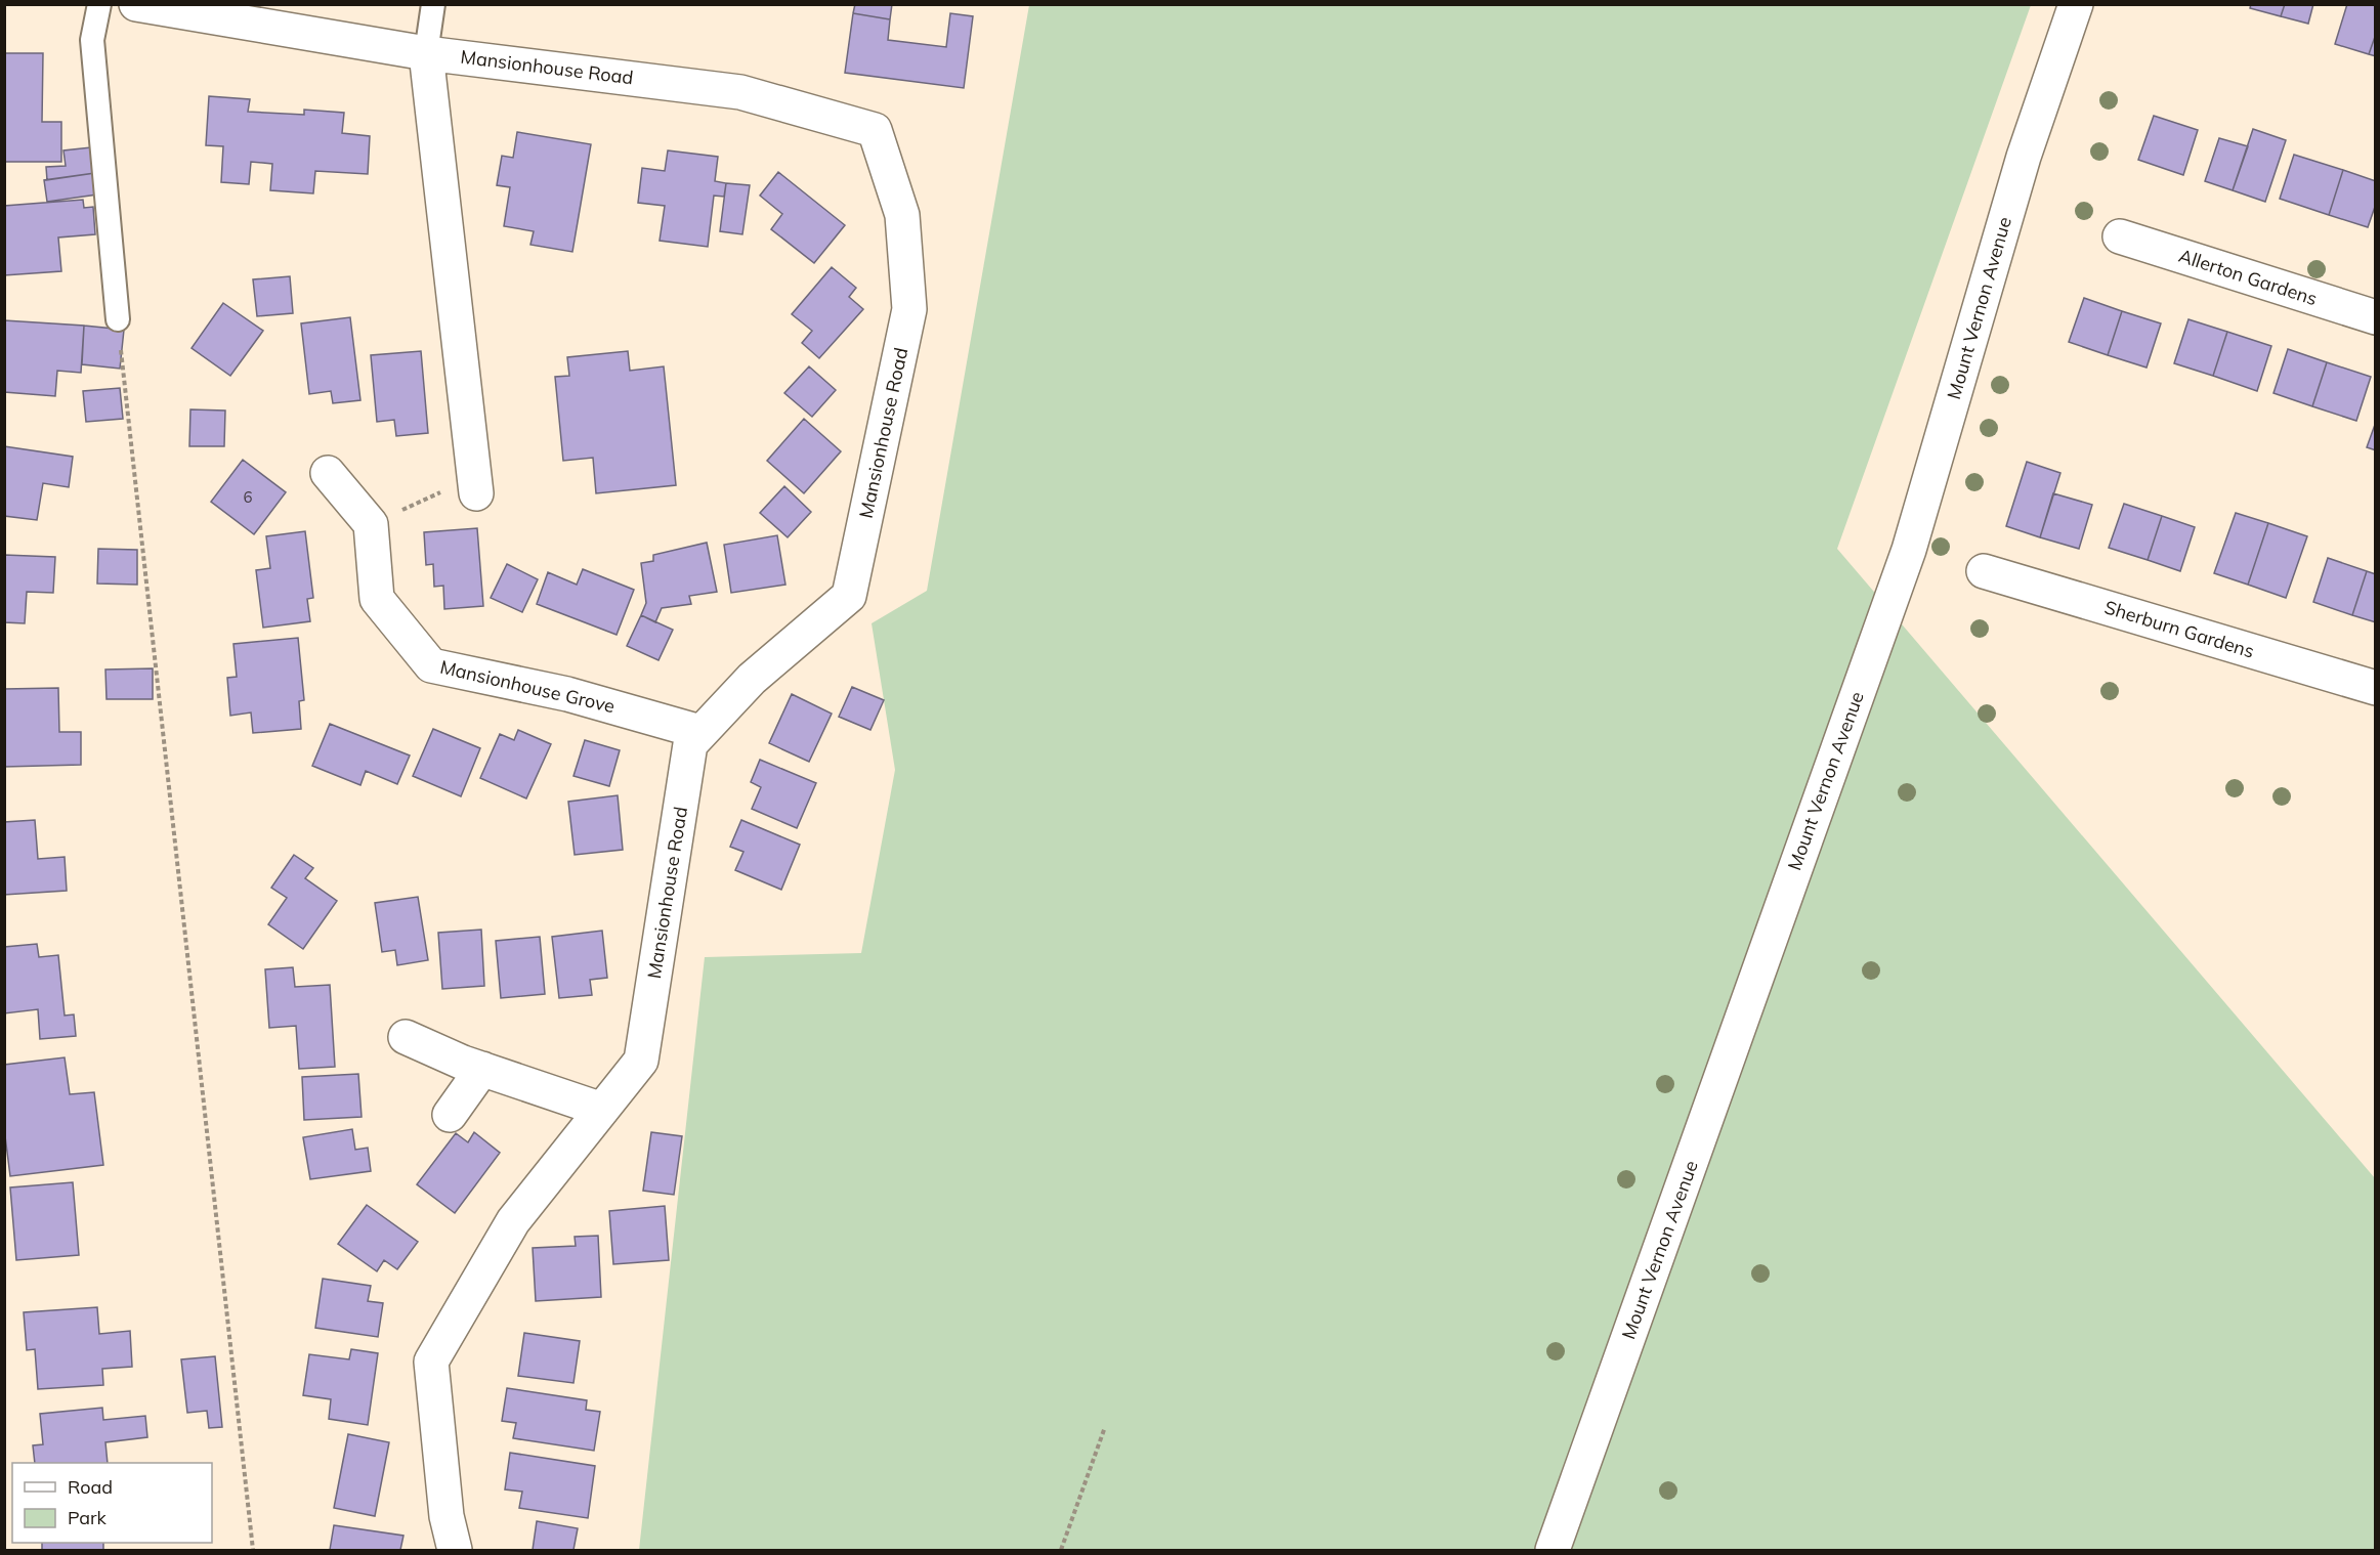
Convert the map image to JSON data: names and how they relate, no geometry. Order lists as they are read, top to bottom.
{
  "streets": {
    "street": [
      "Mansionhouse Road",
      "Allerton Gardens",
      "Mount Vernon Avenue",
      "Sherburn Gardens",
      "Mansionhouse Grove"
    ]
  },
  "crossings": [
    ["Mansionhouse Road", "Mansionhouse Grove"]
  ],
  "house_numbers": ["6"],
  "legend": ["Road", "Park"]
}
